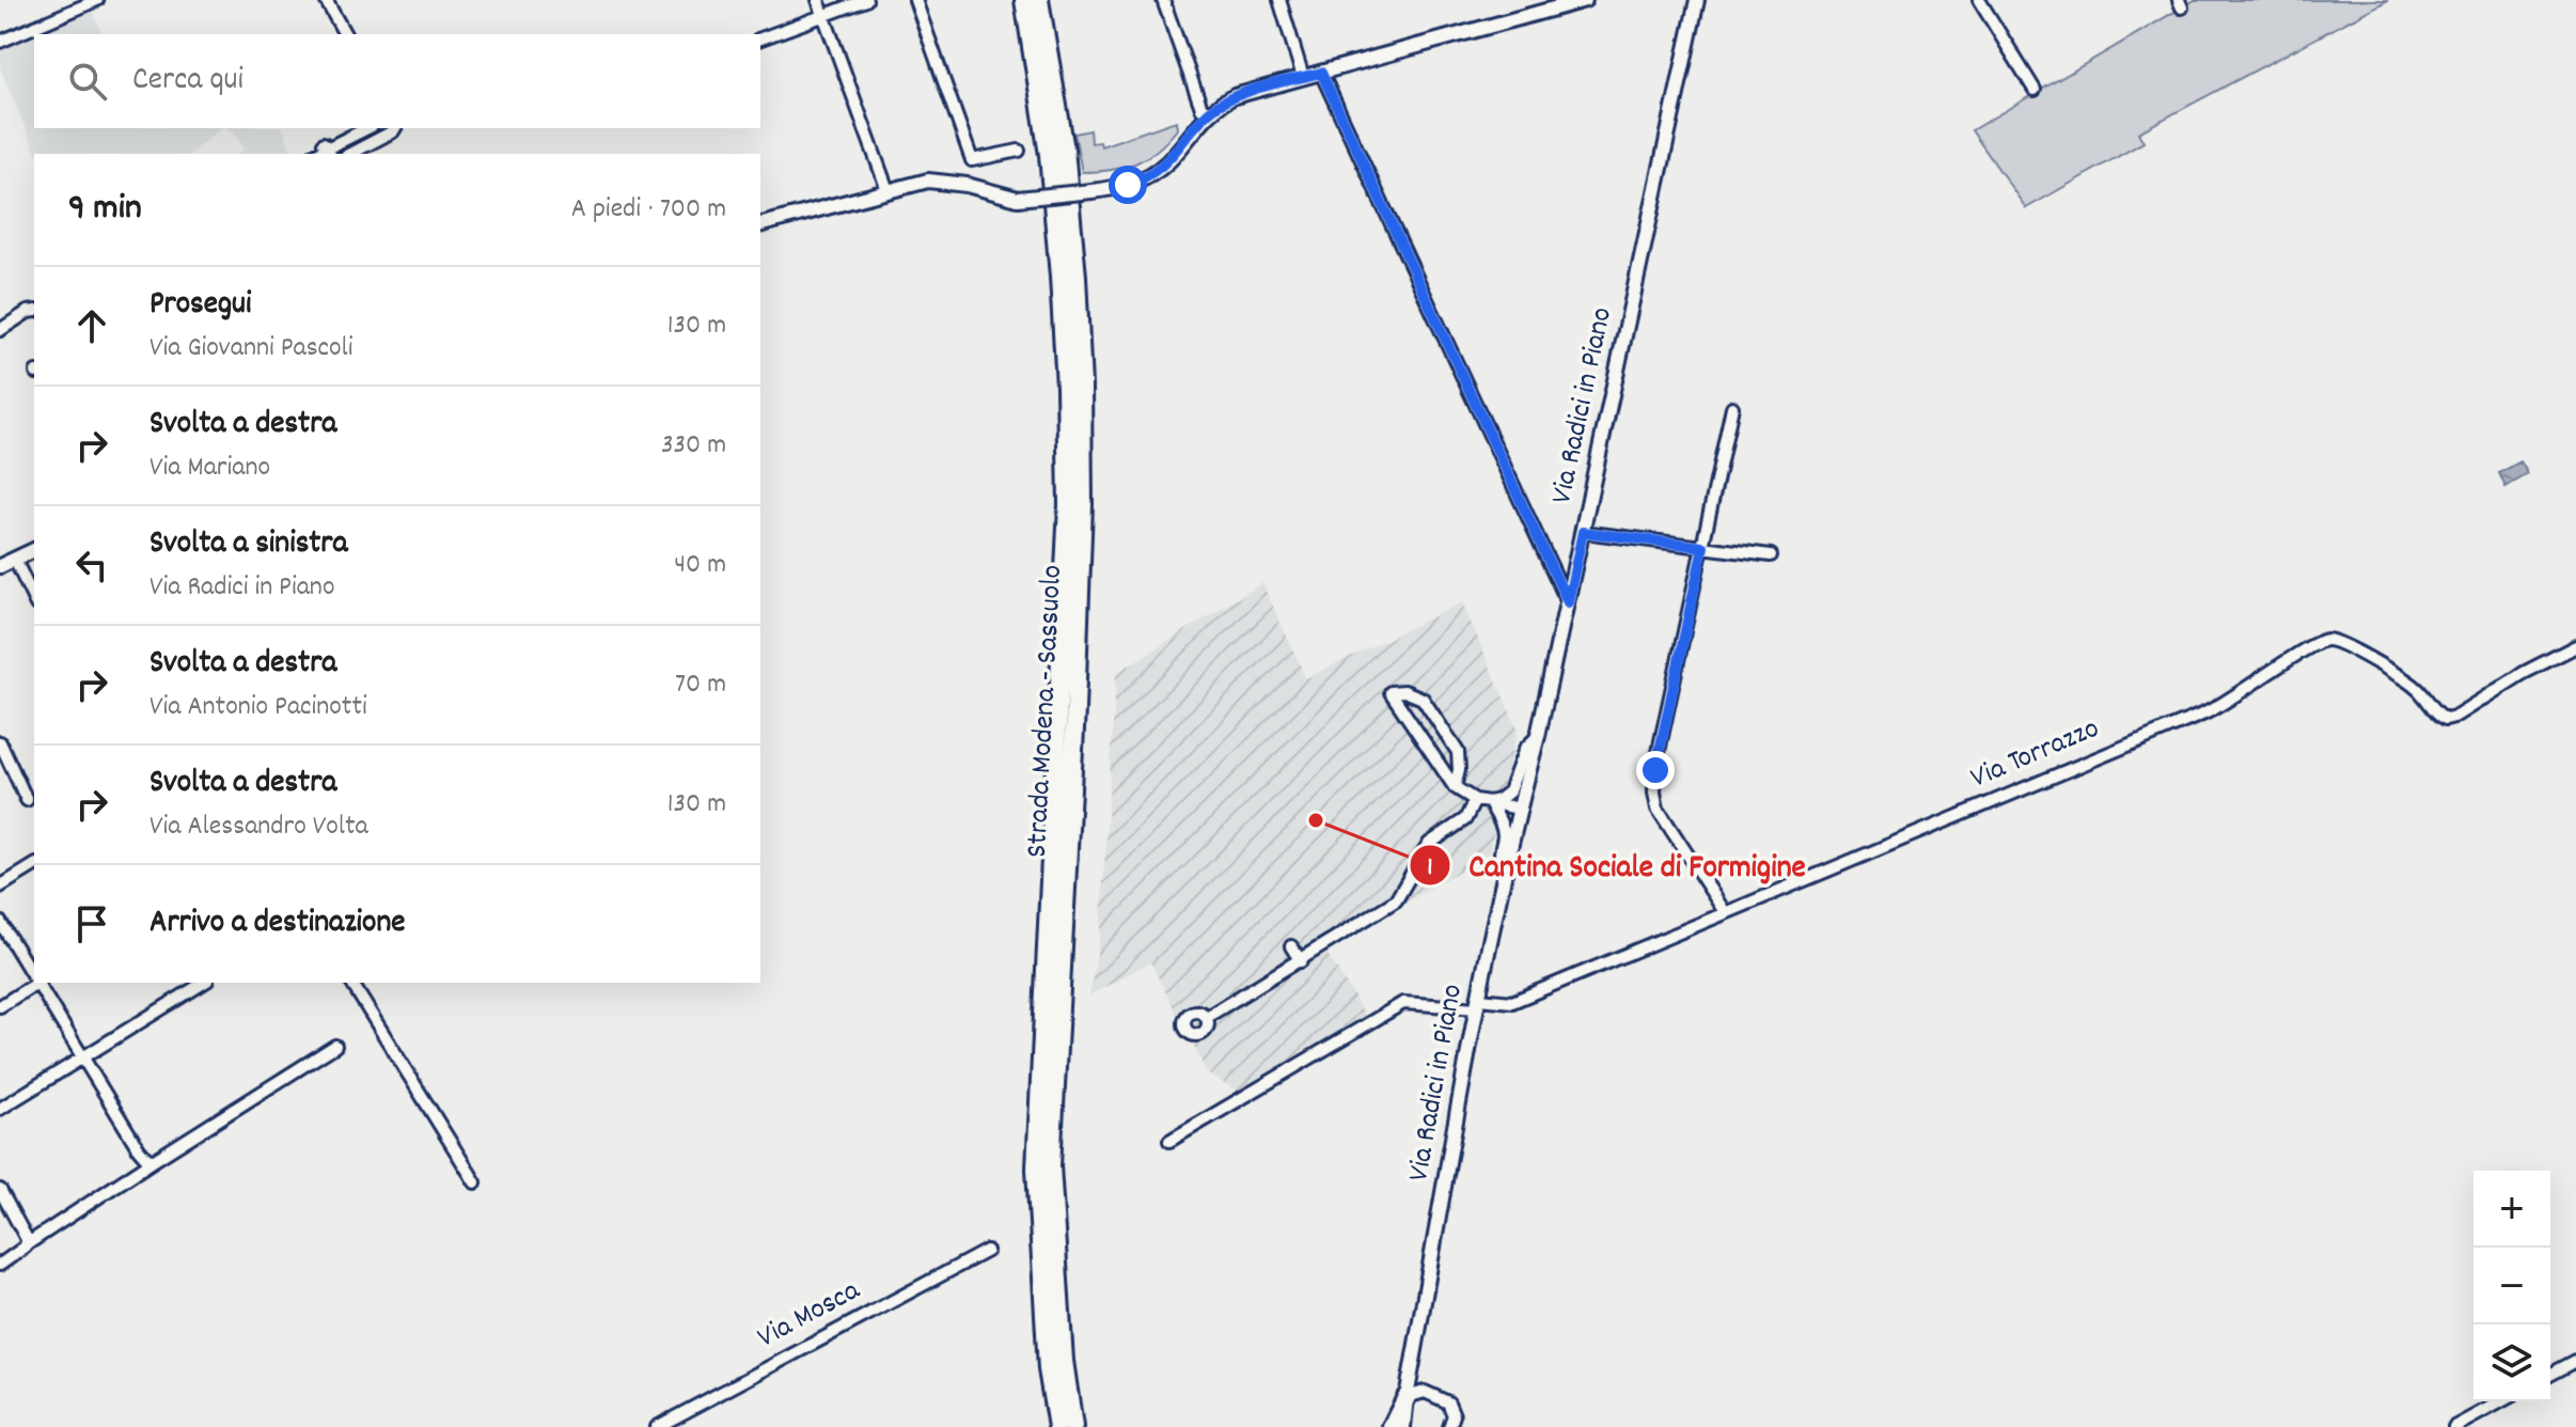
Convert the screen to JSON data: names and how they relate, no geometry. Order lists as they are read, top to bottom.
{
  "streets": {
    "highway": ["Strada Modena - Sassuolo"],
    "street": ["Via Radici in Piano", "Via Torrazzo", "Via Mosca"]
  },
  "crossings": [
    ["Via Radici in Piano", "Via Torrazzo"]
  ],
  "places": ["Cantina Sociale di Formigine"],
  "page": {
    "search": "Cerca qui",
    "heading": ["9 min", "A piedi · 700 m"],
    "list": [
      ["Prosegui", "Via Giovanni Pascoli", "130 m"],
      ["Svolta a destra", "Via Mariano", "330 m"],
      ["Svolta a sinistra", "Via Radici in Piano", "40 m"],
      ["Svolta a destra", "Via Antonio Pacinotti", "70 m"],
      ["Svolta a destra", "Via Alessandro Volta", "130 m"],
      "Arrivo a destinazione"
    ],
    "map_buttons": ["+", "−"]
  }
}
